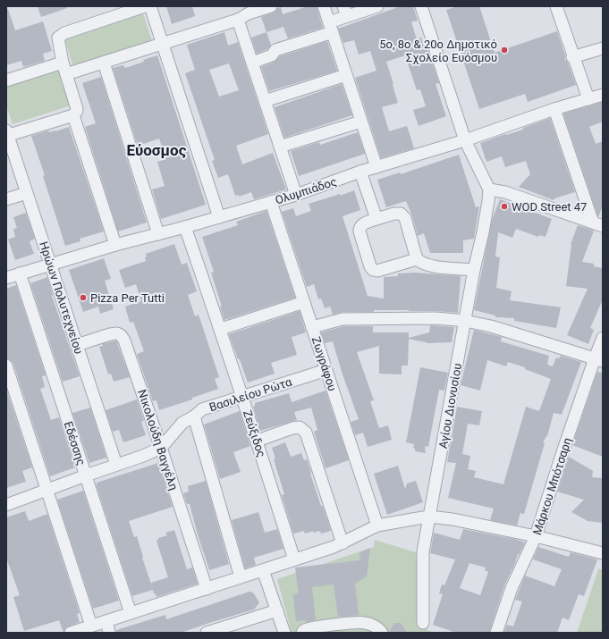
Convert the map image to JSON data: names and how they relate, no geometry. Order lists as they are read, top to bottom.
{
  "streets": {
    "street": [
      "Ολυμπιάδος",
      "Ηρώων Πολυτεχνείου",
      "Ζωγράφου",
      "Βασιλείου Ρώτα",
      "Αγίου Διονυσίου",
      "Ζεύξιδος",
      "Νικολούδη Βαγγέλη",
      "Εδέσσης",
      "Μάρκου Μπότσαρη"
    ]
  },
  "crossings": [
    ["Ολυμπιάδος", "Ηρώων Πολυτεχνείου"],
    ["Ολυμπιάδος", "Ζωγράφου"],
    ["Ολυμπιάδος", "Ζεύξιδος"],
    ["Ολυμπιάδος", "Εδέσσης"],
    ["Ηρώων Πολυτεχνείου", "Βασιλείου Ρώτα"],
    ["Ηρώων Πολυτεχνείου", "Νικολούδη Βαγγέλη"],
    ["Ζωγράφου", "Βασιλείου Ρώτα"],
    ["Βασιλείου Ρώτα", "Ζεύξιδος"],
    ["Βασιλείου Ρώτα", "Νικολούδη Βαγγέλη"],
    ["Βασιλείου Ρώτα", "Εδέσσης"]
  ],
  "districts": ["Εύοσμος"],
  "places": ["5ο, 8ο & 20ο Δημοτικό Σχολείο Ευόσμου", "WOD Street 47", "Pizza Per Tutti"]
}
